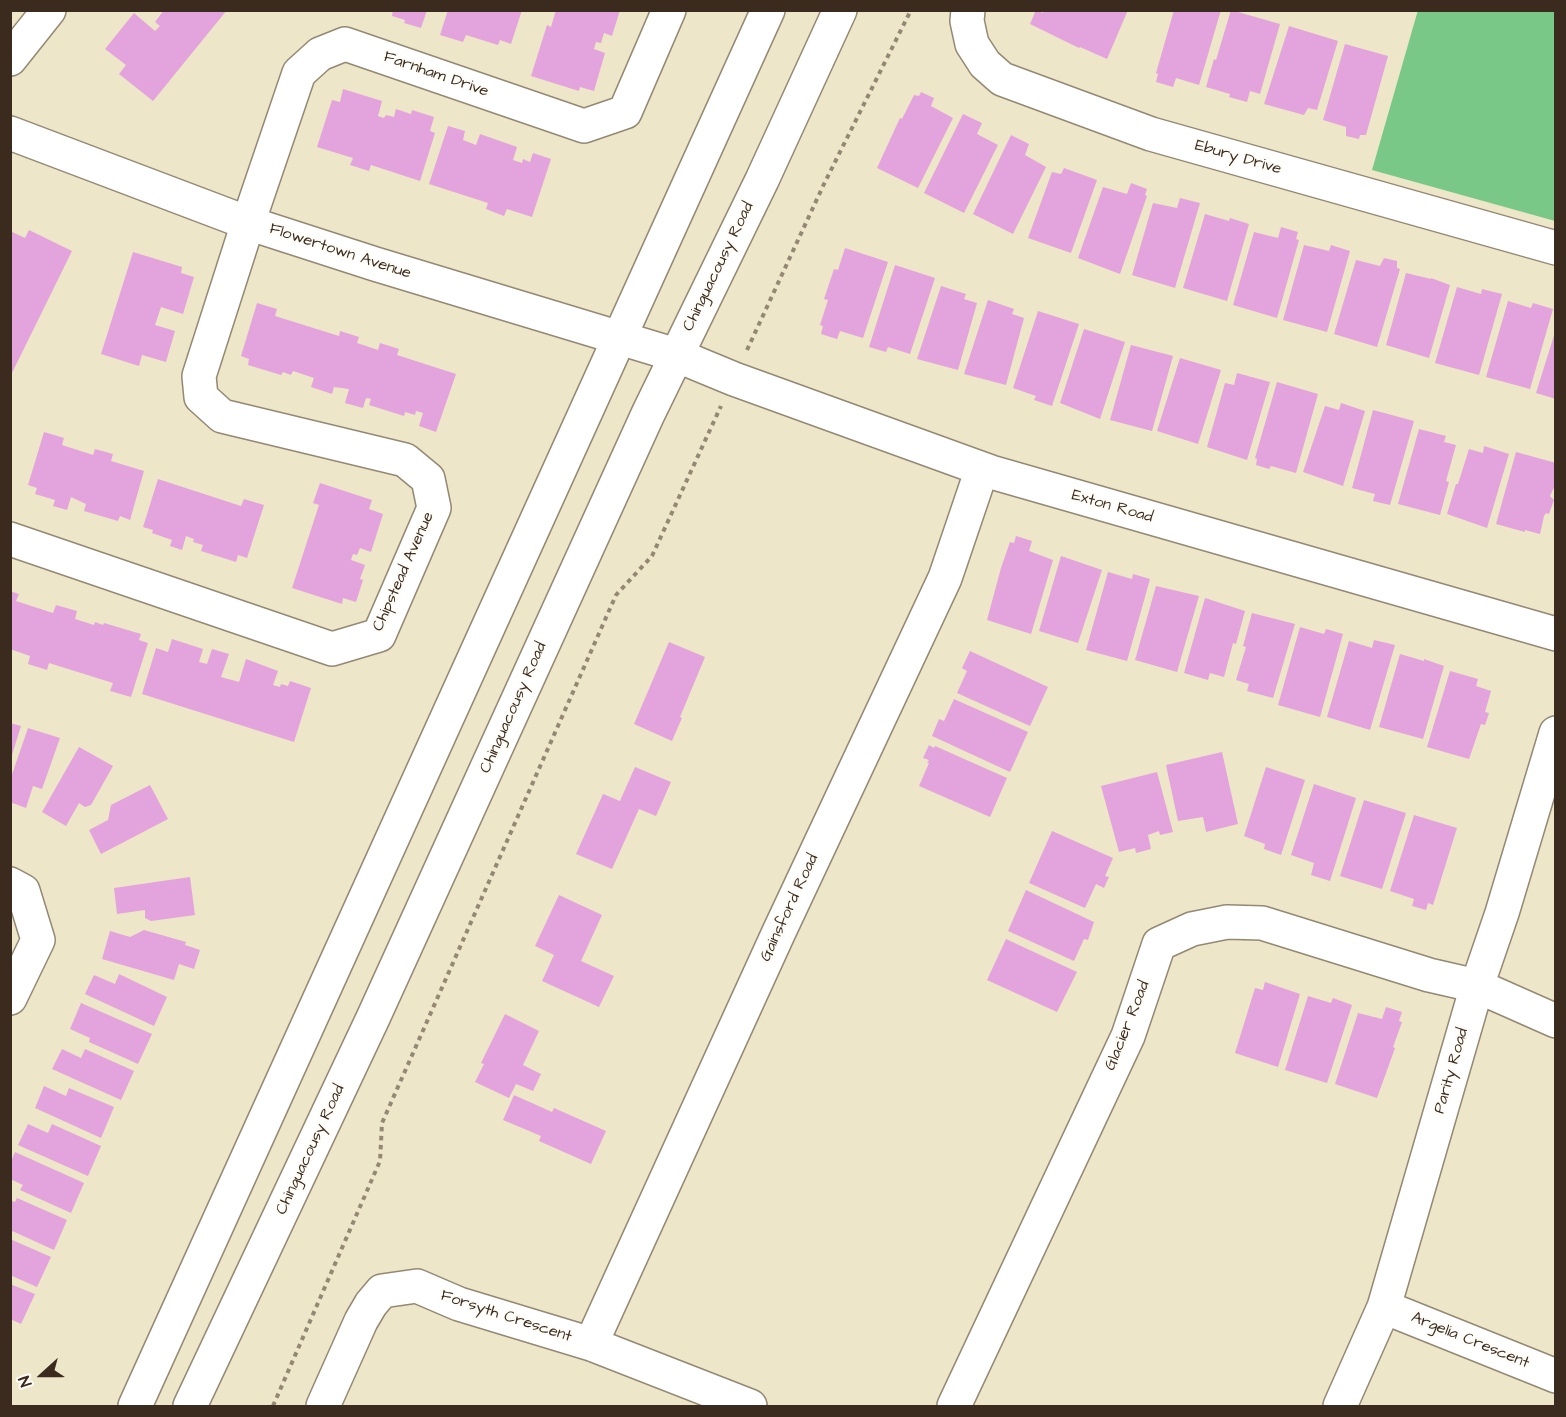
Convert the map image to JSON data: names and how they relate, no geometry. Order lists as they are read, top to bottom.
{
  "streets": {
    "street": [
      "Farnham Drive",
      "Ebury Drive",
      "Flowertown Avenue",
      "Chinguacousy Road",
      "Exton Road",
      "Chipstead Avenue",
      "Gainsford Road",
      "Glacier Road",
      "Parity Road",
      "Forsyth Crescent",
      "Argelia Crescent"
    ]
  },
  "crossings": [
    ["Farnham Drive", "Flowertown Avenue"],
    ["Farnham Drive", "Chipstead Avenue"],
    ["Flowertown Avenue", "Chinguacousy Road"],
    ["Flowertown Avenue", "Exton Road"],
    ["Flowertown Avenue", "Chipstead Avenue"],
    ["Chinguacousy Road", "Exton Road"],
    ["Exton Road", "Gainsford Road"],
    ["Gainsford Road", "Forsyth Crescent"],
    ["Glacier Road", "Parity Road"],
    ["Parity Road", "Argelia Crescent"]
  ],
  "north": "left"
}
